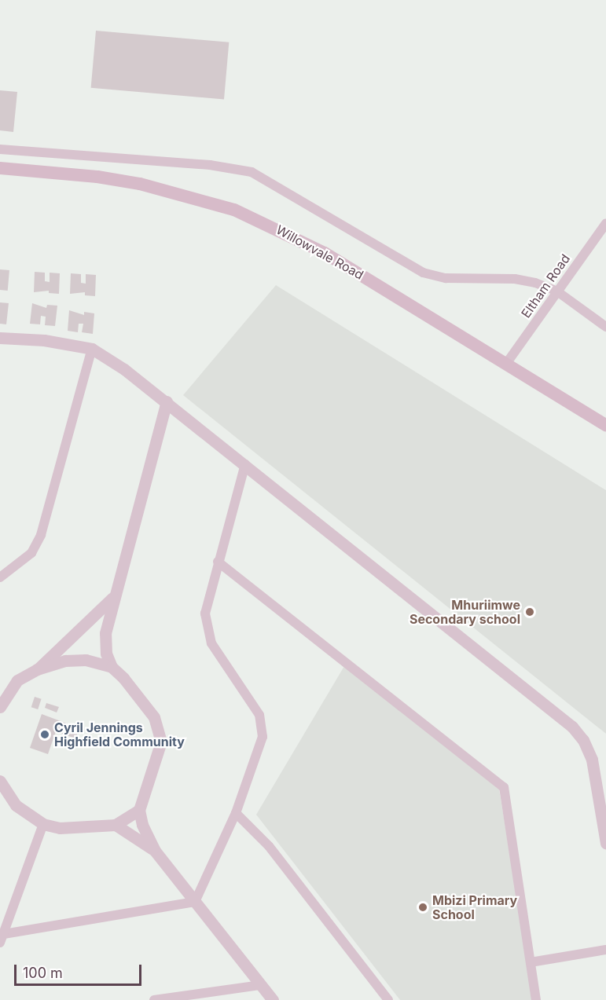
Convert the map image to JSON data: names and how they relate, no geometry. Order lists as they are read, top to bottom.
{
  "streets": {
    "main road": ["Willowvale Road"],
    "street": ["Eltham Road"]
  },
  "crossings": [
    ["Willowvale Road", "Eltham Road"]
  ],
  "places": ["Mhuriimwe Secondary school", "Cyril Jennings Highfield Community", "Mbizi Primary School"],
  "scale_bar": "100 m"
}
